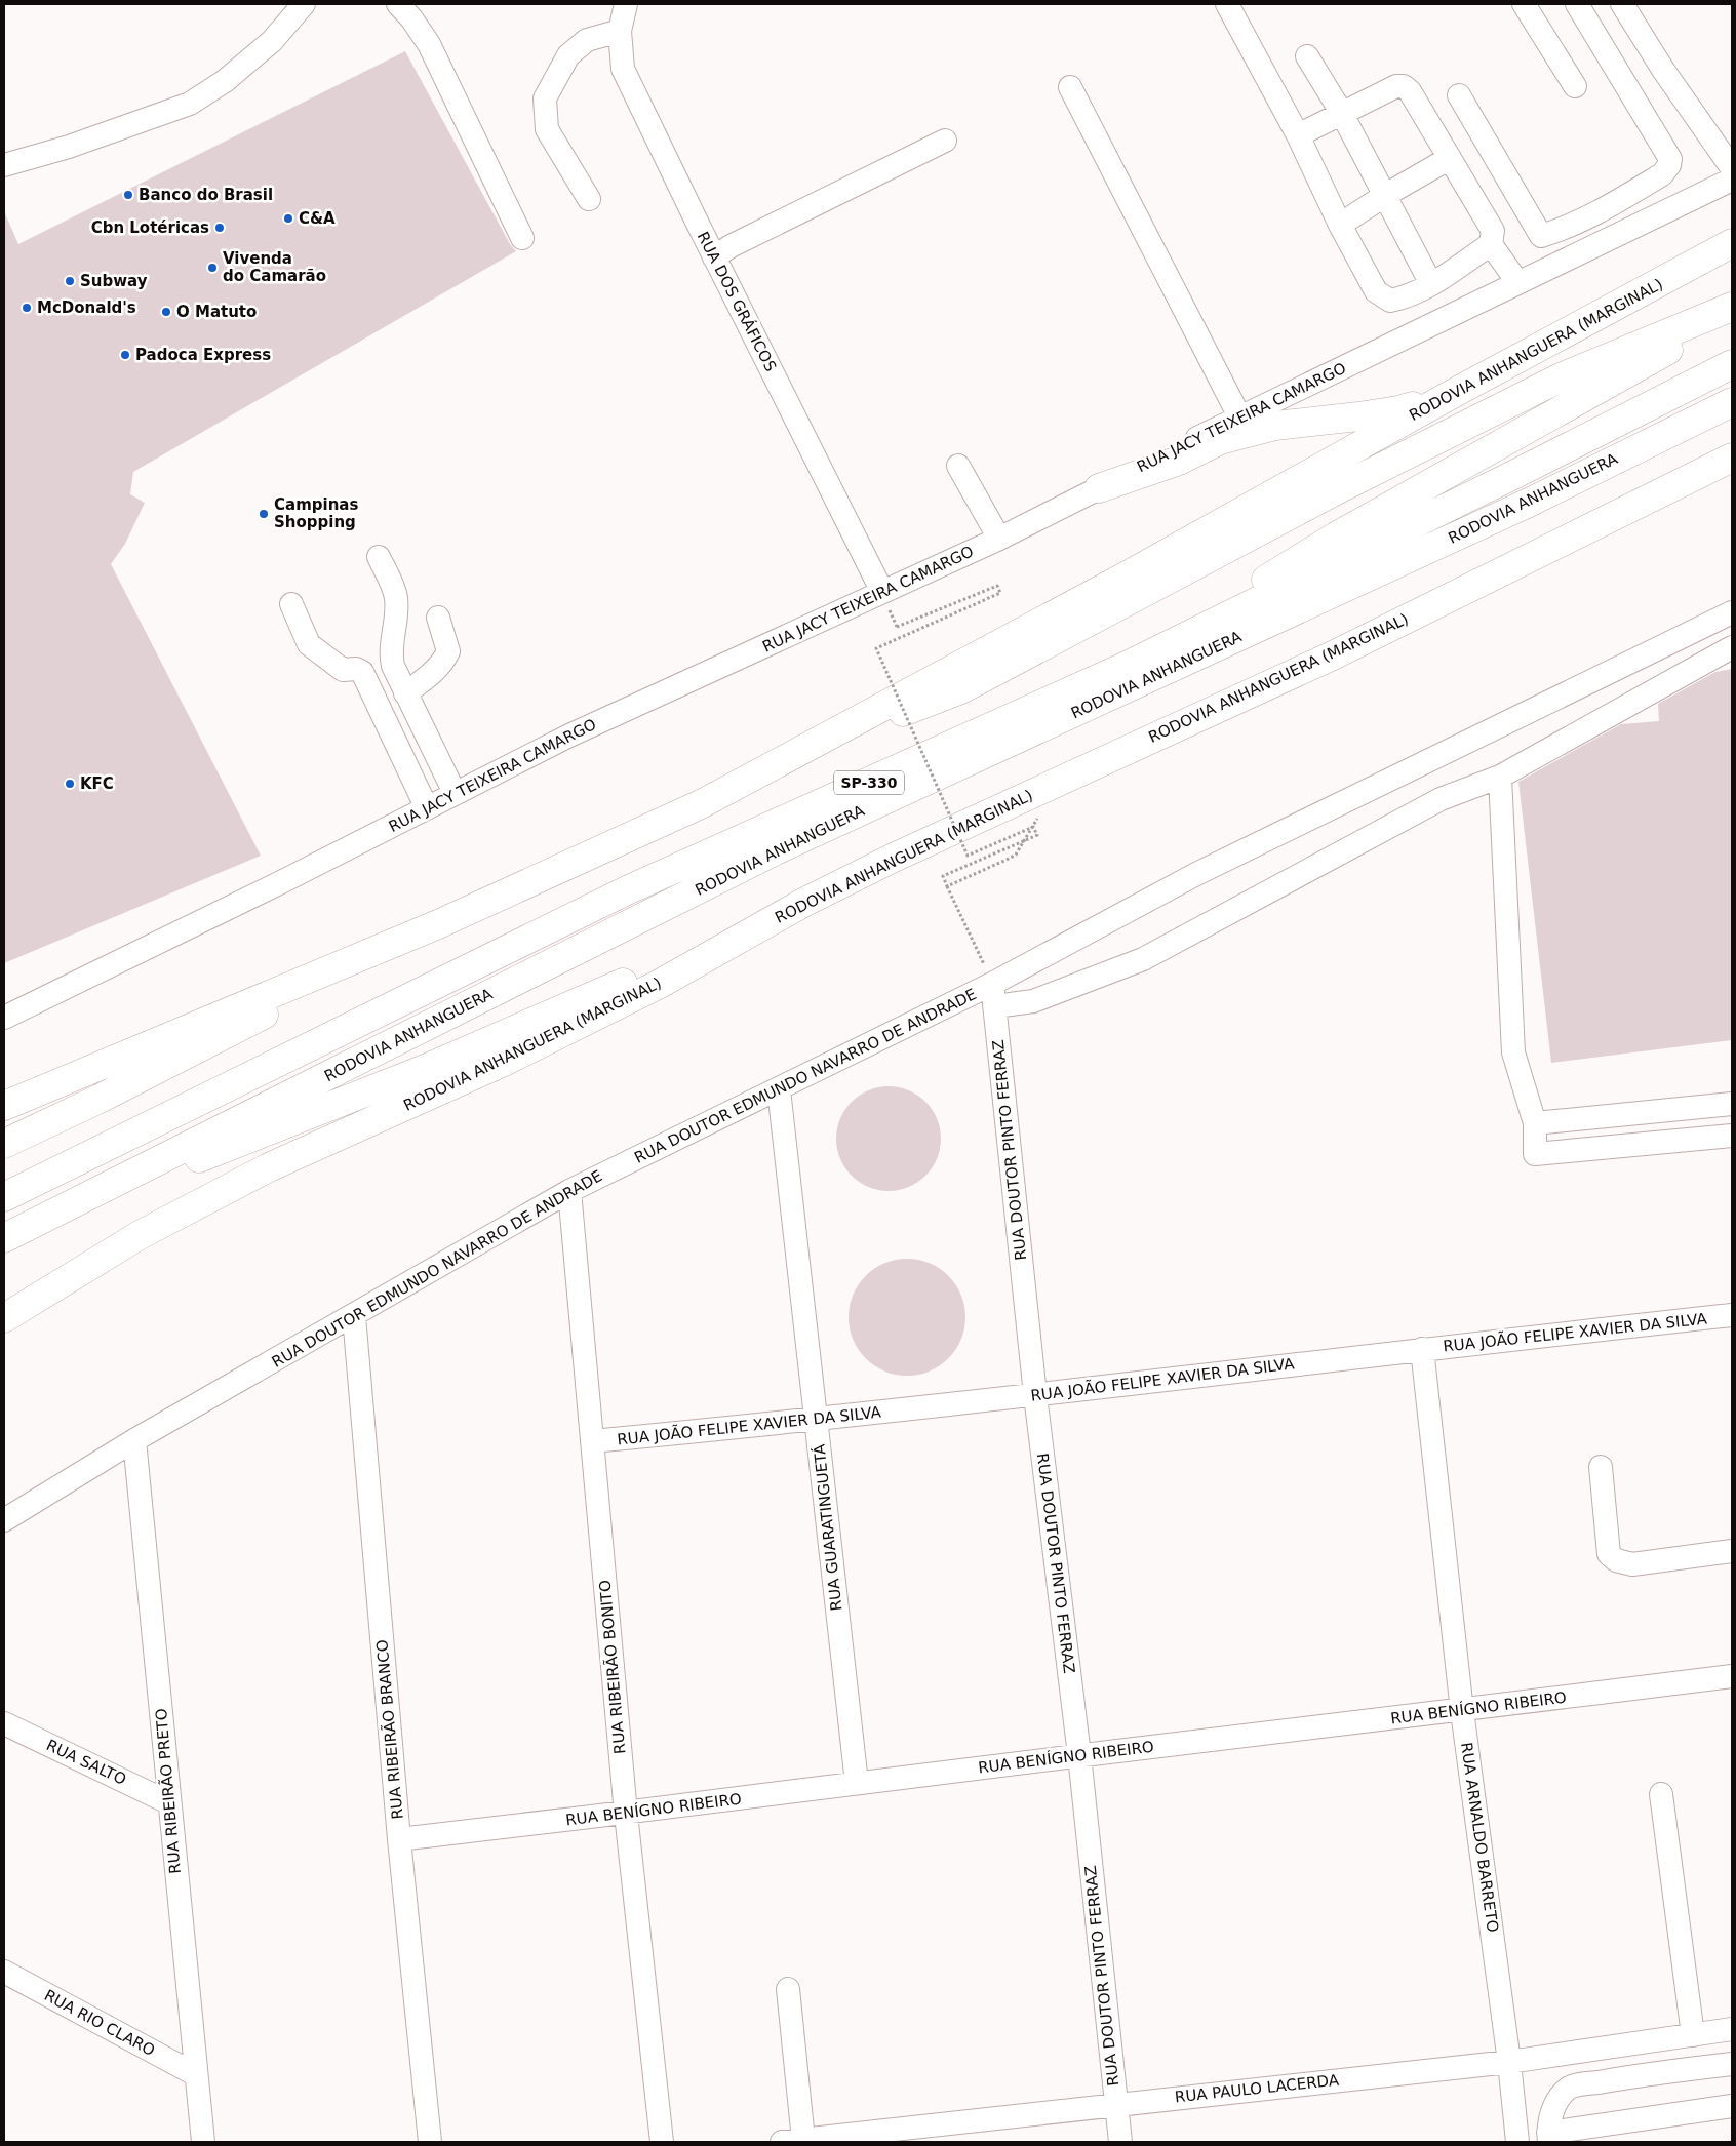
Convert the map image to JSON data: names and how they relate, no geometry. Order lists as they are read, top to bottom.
{
  "streets": {
    "highway": ["RODOVIA ANHANGUERA (MARGINAL)", "RODOVIA ANHANGUERA", "SP-330"],
    "street": [
      "RUA DOS GRÁFICOS",
      "RUA JACY TEIXEIRA CAMARGO",
      "RUA DOUTOR EDMUNDO NAVARRO DE ANDRADE",
      "RUA DOUTOR PINTO FERRAZ",
      "RUA JOÃO FELIPE XAVIER DA SILVA",
      "RUA GUARATINGUETÁ",
      "RUA RIBEIRÃO BONITO",
      "RUA BENÍGNO RIBEIRO",
      "RUA RIBEIRÃO BRANCO",
      "RUA SALTO",
      "RUA RIBEIRÃO PRETO",
      "RUA ARNALDO BARRETO",
      "RUA RIO CLARO",
      "RUA PAULO LACERDA"
    ]
  },
  "crossings": [
    ["RUA DOS GRÁFICOS", "RUA JACY TEIXEIRA CAMARGO"],
    ["RUA DOUTOR EDMUNDO NAVARRO DE ANDRADE", "RUA DOUTOR PINTO FERRAZ"],
    ["RUA DOUTOR EDMUNDO NAVARRO DE ANDRADE", "RUA GUARATINGUETÁ"],
    ["RUA DOUTOR EDMUNDO NAVARRO DE ANDRADE", "RUA RIBEIRÃO BONITO"],
    ["RUA DOUTOR EDMUNDO NAVARRO DE ANDRADE", "RUA RIBEIRÃO BRANCO"],
    ["RUA DOUTOR EDMUNDO NAVARRO DE ANDRADE", "RUA RIBEIRÃO PRETO"],
    ["RUA DOUTOR PINTO FERRAZ", "RUA JOÃO FELIPE XAVIER DA SILVA"],
    ["RUA DOUTOR PINTO FERRAZ", "RUA BENÍGNO RIBEIRO"],
    ["RUA DOUTOR PINTO FERRAZ", "RUA PAULO LACERDA"],
    ["RUA JOÃO FELIPE XAVIER DA SILVA", "RUA GUARATINGUETÁ"],
    ["RUA JOÃO FELIPE XAVIER DA SILVA", "RUA RIBEIRÃO BONITO"],
    ["RUA JOÃO FELIPE XAVIER DA SILVA", "RUA ARNALDO BARRETO"],
    ["RUA GUARATINGUETÁ", "RUA BENÍGNO RIBEIRO"],
    ["RUA RIBEIRÃO BONITO", "RUA BENÍGNO RIBEIRO"],
    ["RUA BENÍGNO RIBEIRO", "RUA RIBEIRÃO BRANCO"],
    ["RUA BENÍGNO RIBEIRO", "RUA ARNALDO BARRETO"],
    ["RUA SALTO", "RUA RIBEIRÃO PRETO"],
    ["RUA RIBEIRÃO PRETO", "RUA RIO CLARO"],
    ["RUA ARNALDO BARRETO", "RUA PAULO LACERDA"]
  ],
  "places": [
    "Banco do Brasil",
    "C&A",
    "Cbn Lotéricas",
    "Vivenda do Camarão",
    "Subway",
    "McDonald's",
    "O Matuto",
    "Padoca Express",
    "Campinas Shopping",
    "KFC"
  ]
}
